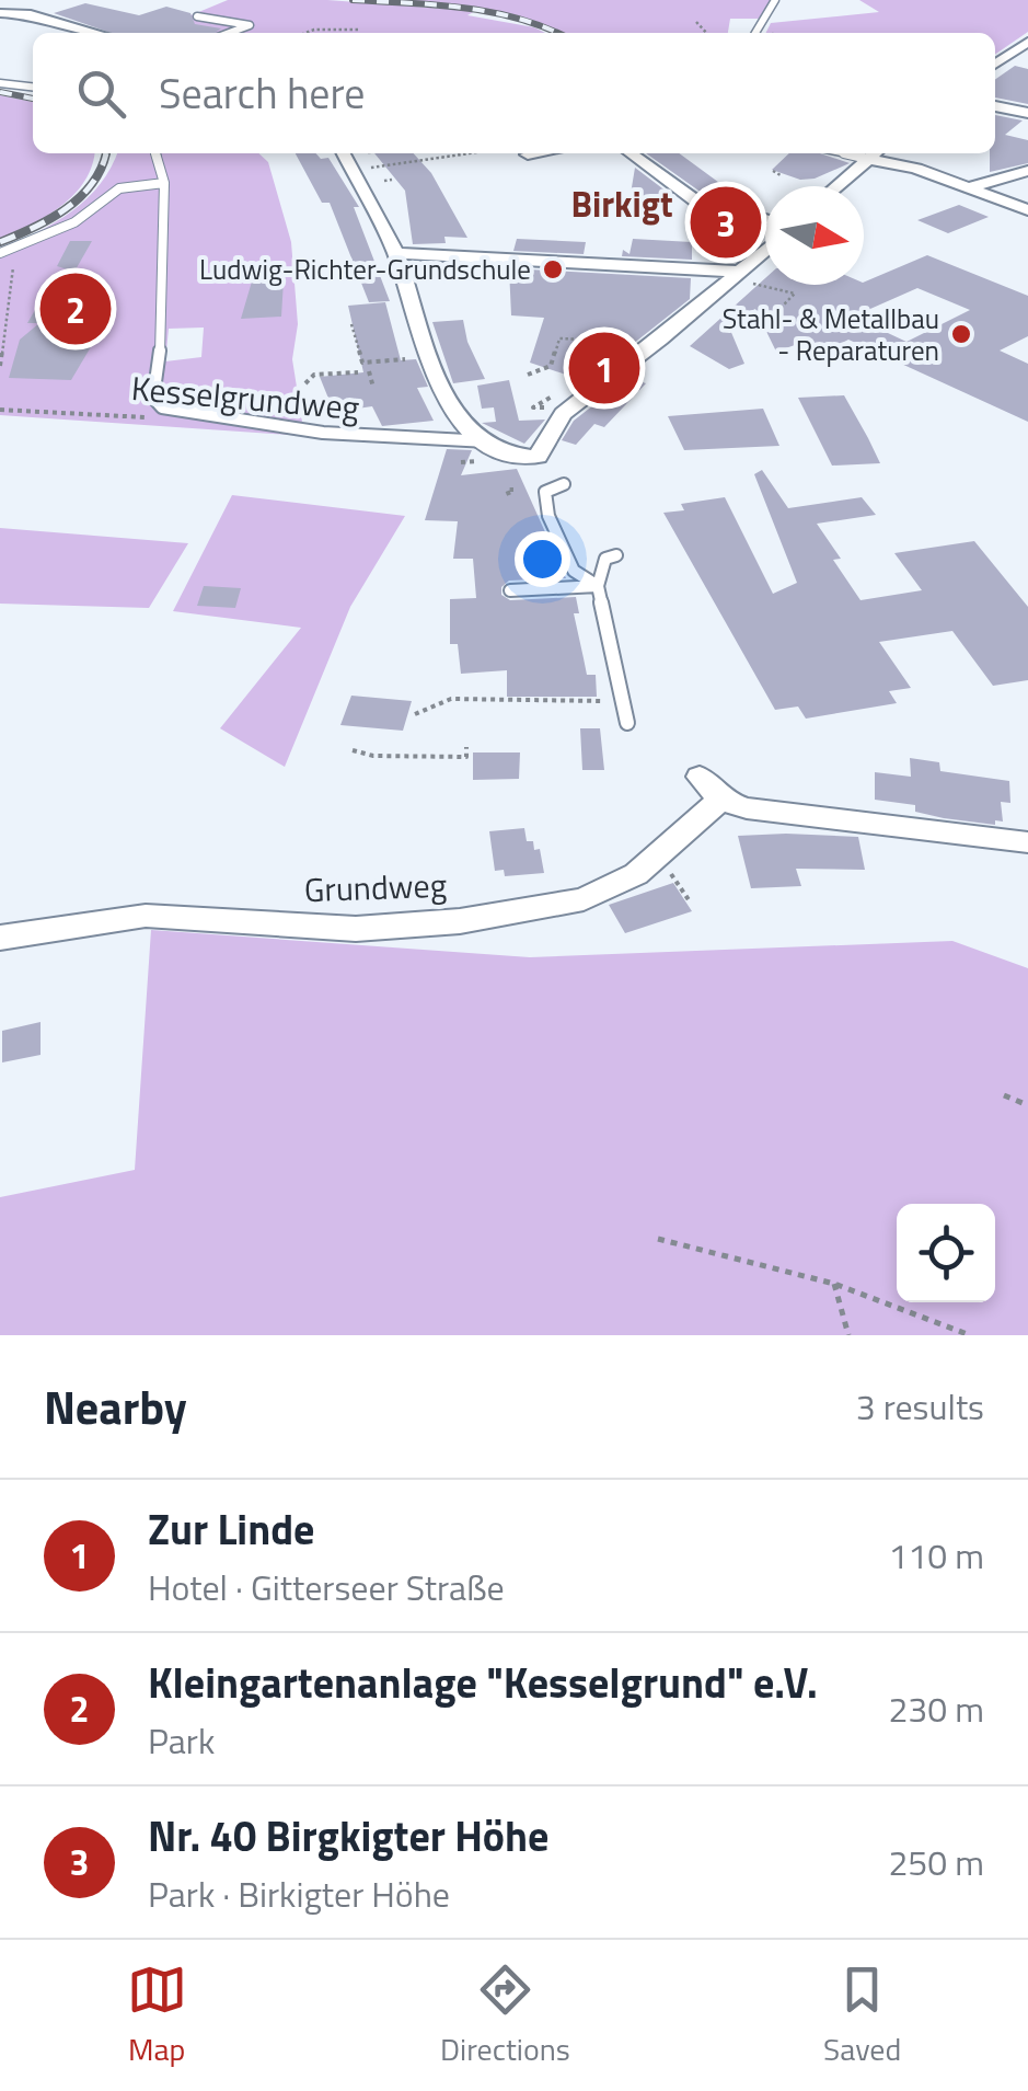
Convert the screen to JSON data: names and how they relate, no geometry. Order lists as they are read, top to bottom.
{
  "streets": {
    "street": ["Grundweg"],
    "lane": ["Kesselgrundweg"]
  },
  "districts": ["Birkigt"],
  "places": ["Ludwig-Richter-Grundschule", "Stahl- & Metallbau - Reparaturen"],
  "north": "right",
  "page": {
    "search": "Search here",
    "pins": ["3", "2", "1"],
    "heading": ["Nearby", "3 results"],
    "list": [
      {
        "mark": "1",
        "name": "Zur Linde",
        "note": "Hotel · Gitterseer Straße",
        "value": "110 m"
      },
      {
        "mark": "2",
        "name": "Kleingartenanlage \"Kesselgrund\" e.V.",
        "note": "Park",
        "value": "230 m"
      },
      {
        "mark": "3",
        "name": "Nr. 40 Birgkigter Höhe",
        "note": "Park · Birkigter Höhe",
        "value": "250 m"
      }
    ],
    "nav": ["Map", "Directions", "Saved"]
  }
}
